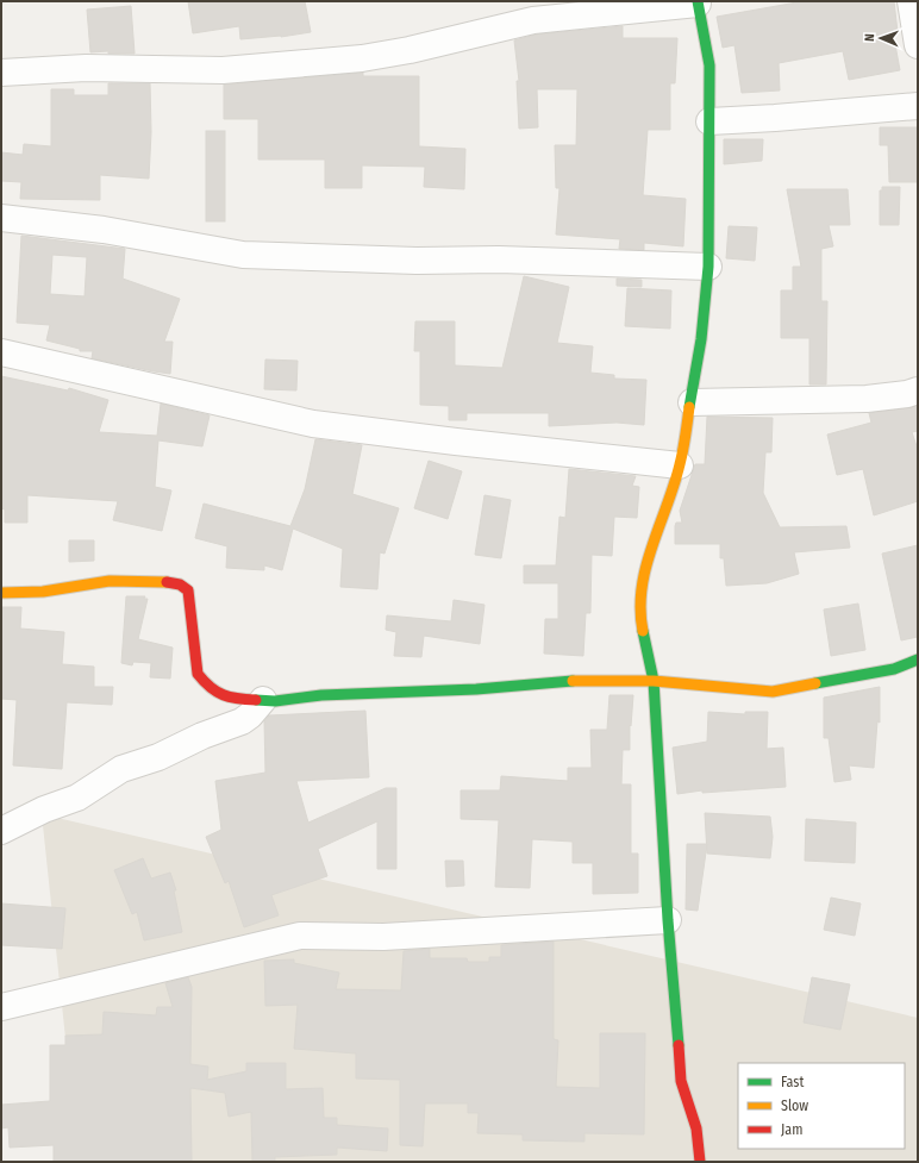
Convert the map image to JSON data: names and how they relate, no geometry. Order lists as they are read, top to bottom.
{
  "legend": ["Fast", "Slow", "Jam"],
  "north": "left"
}
